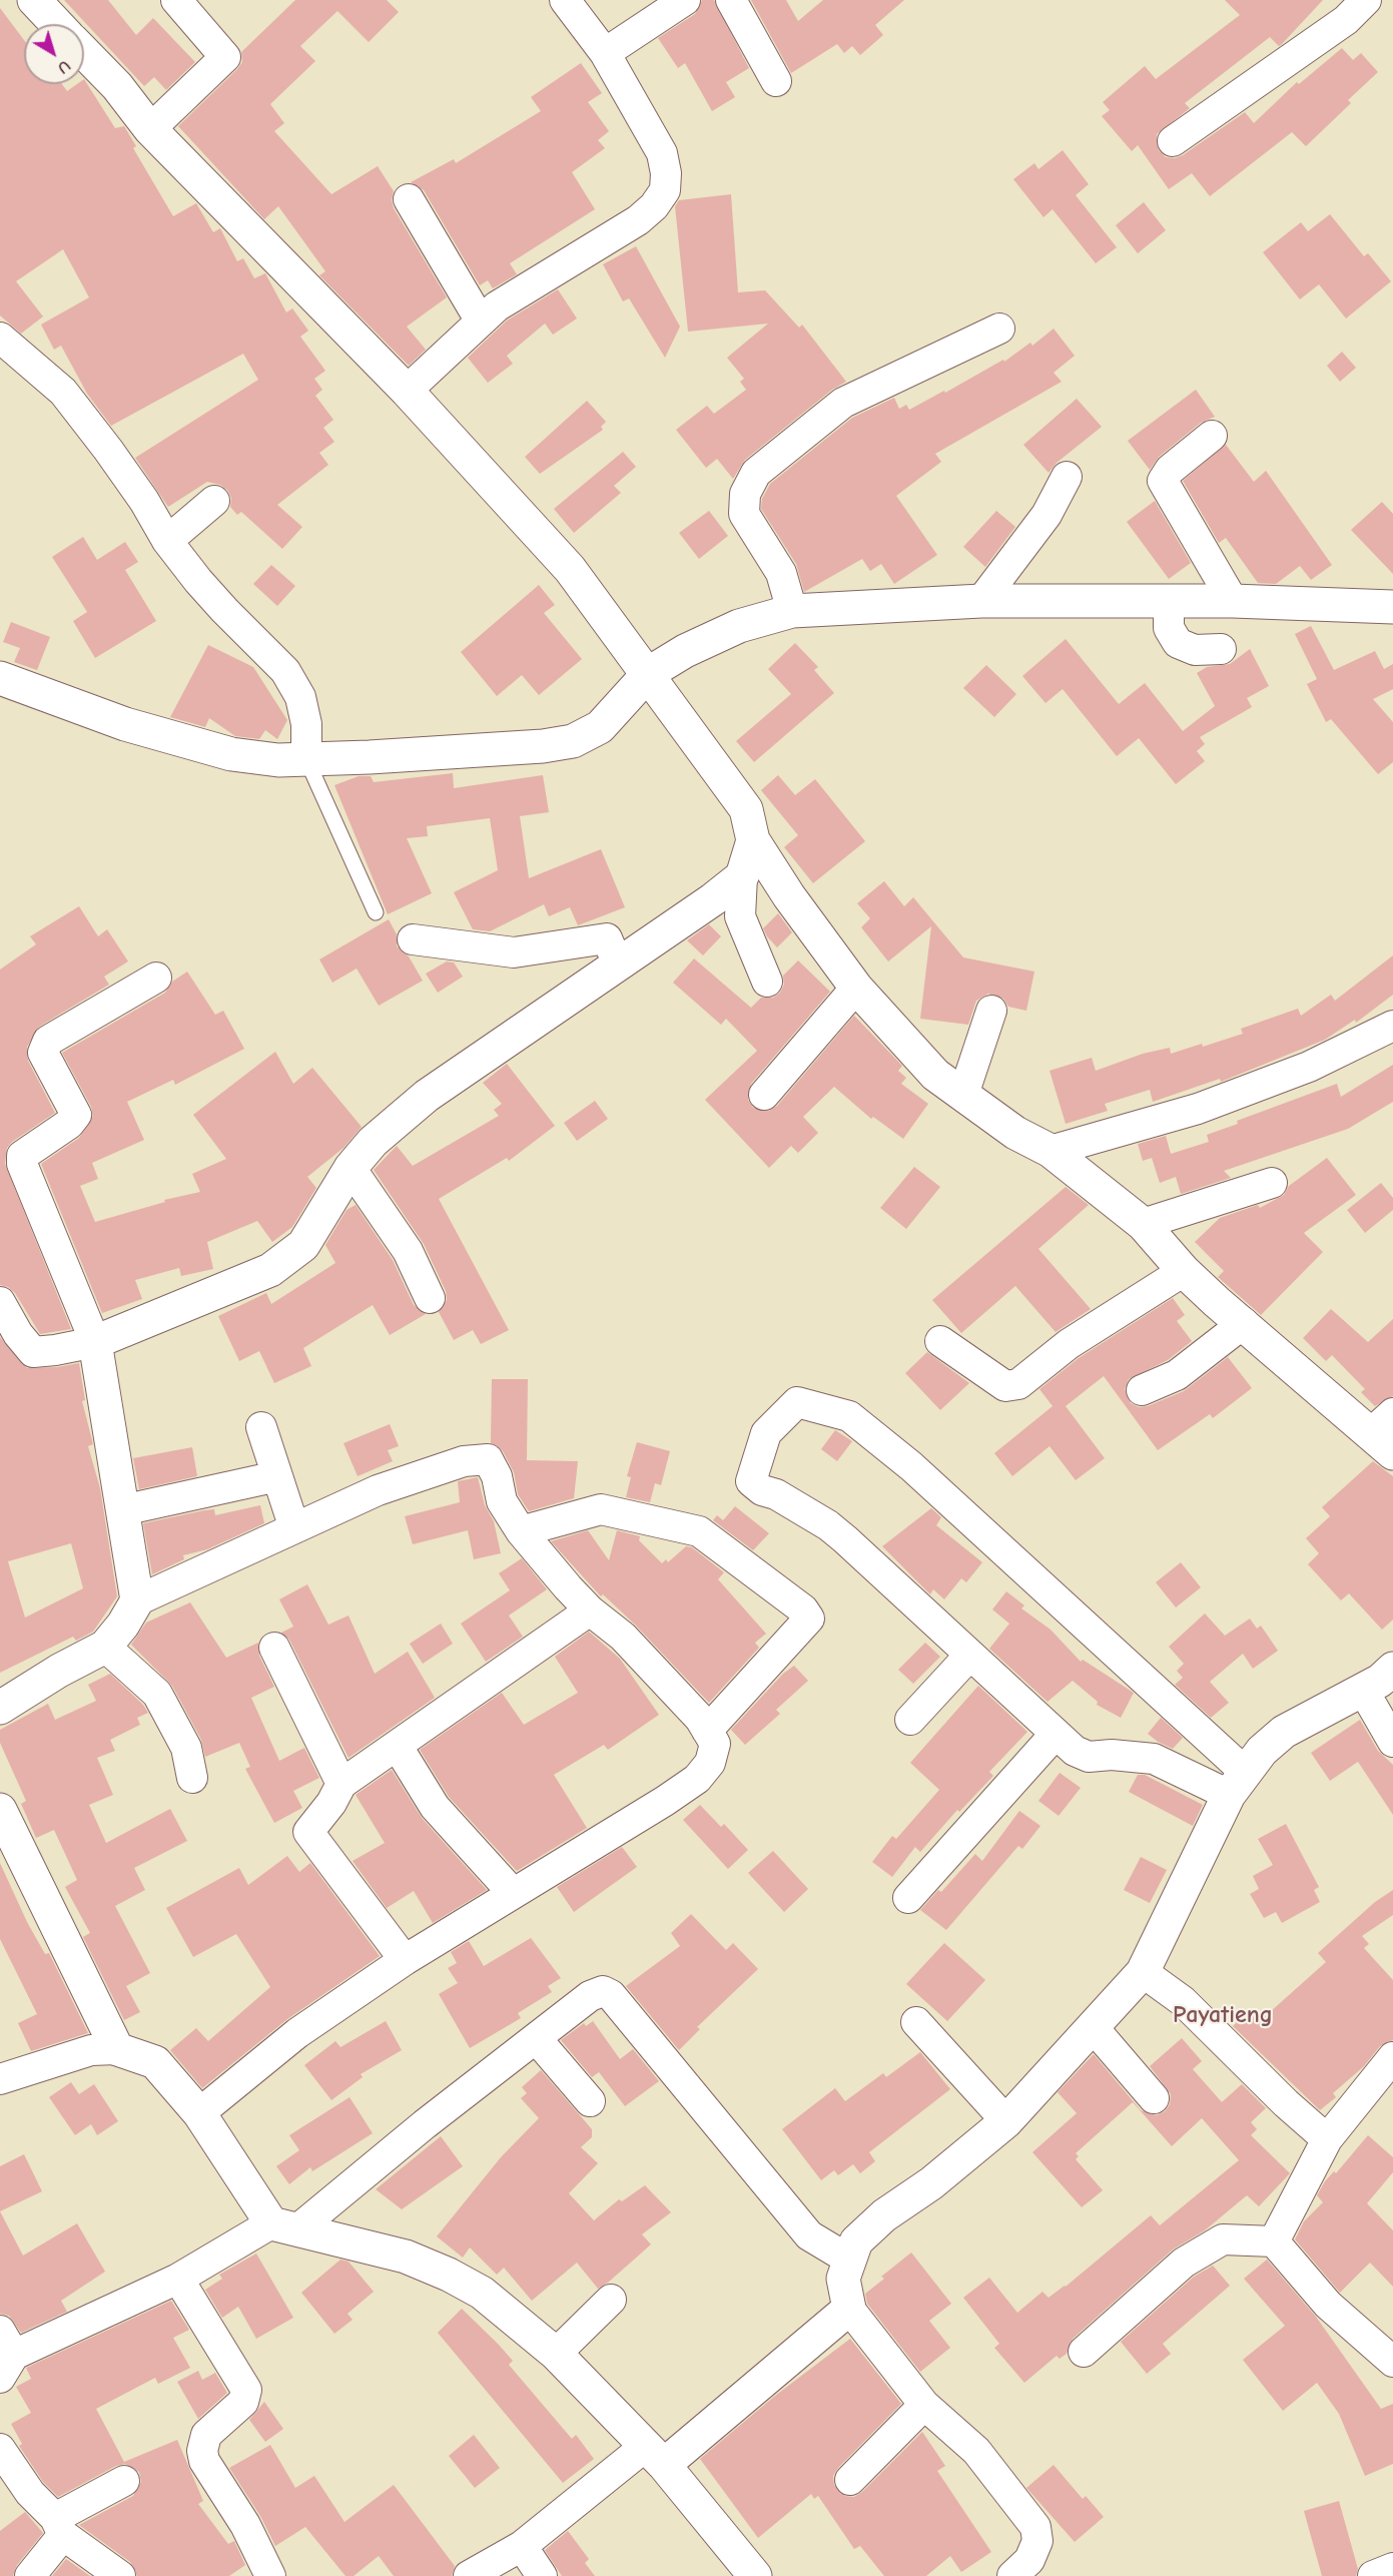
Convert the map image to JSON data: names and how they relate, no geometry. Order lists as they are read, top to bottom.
{
  "districts": ["Payatieng"],
  "north": "bottom right"
}
